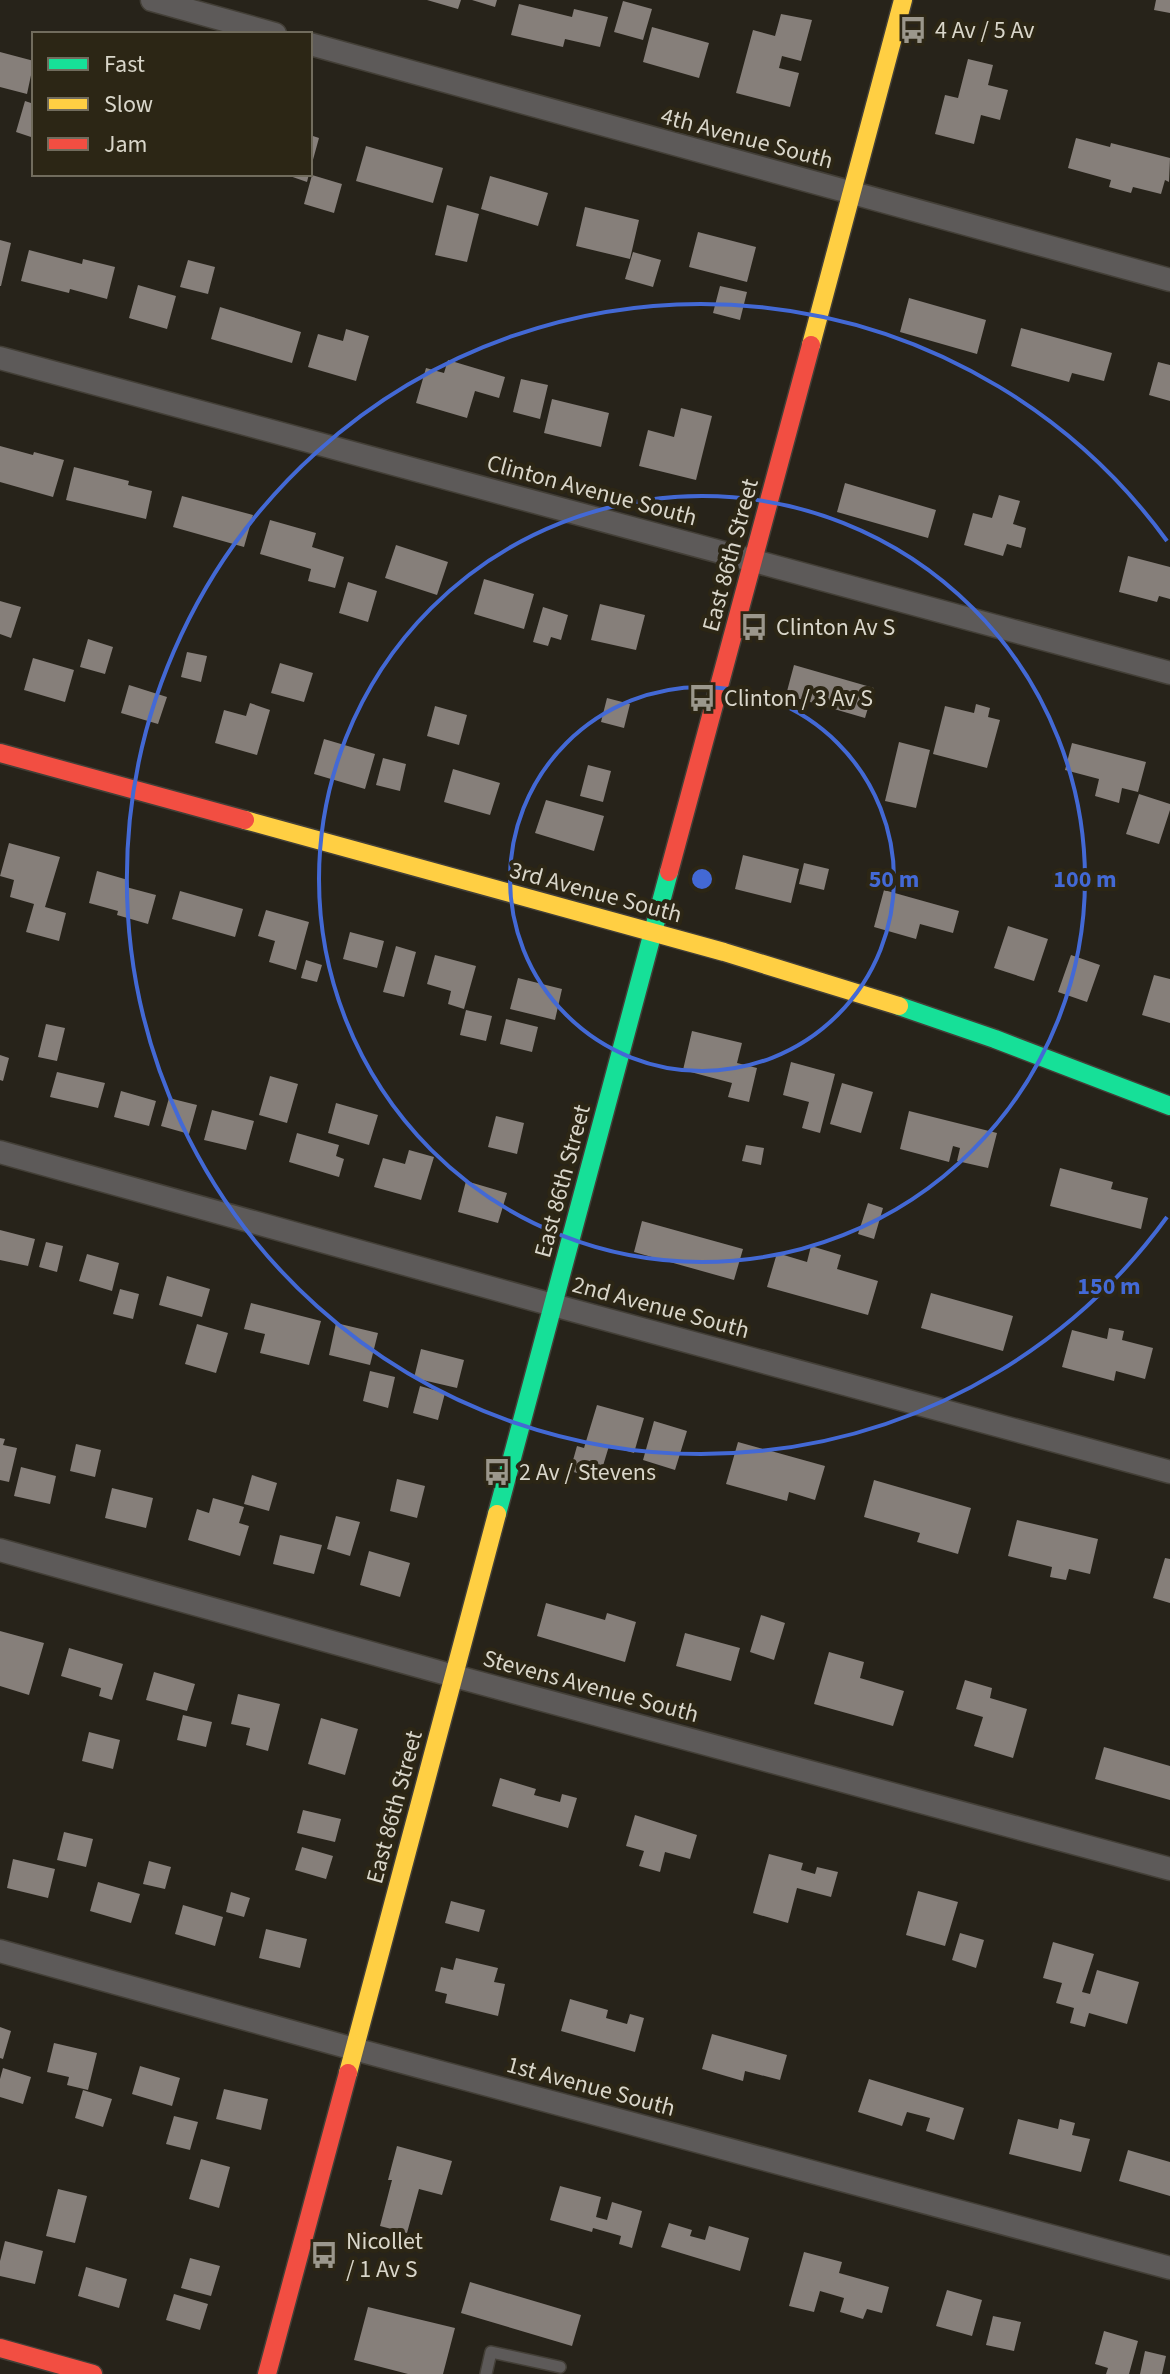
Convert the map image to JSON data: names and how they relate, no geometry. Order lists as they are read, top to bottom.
{
  "streets": {
    "street": [
      "4th Avenue South",
      "Clinton Avenue South",
      "East 86th Street",
      "3rd Avenue South",
      "2nd Avenue South",
      "Stevens Avenue South",
      "1st Avenue South"
    ]
  },
  "crossings": [
    ["4th Avenue South", "East 86th Street"],
    ["Clinton Avenue South", "East 86th Street"],
    ["East 86th Street", "3rd Avenue South"],
    ["East 86th Street", "2nd Avenue South"],
    ["East 86th Street", "Stevens Avenue South"],
    ["East 86th Street", "1st Avenue South"]
  ],
  "places": {
    "bus stop": [
      "4 Av / 5 Av",
      "Clinton Av S",
      "Clinton / 3 Av S",
      "2 Av / Stevens",
      "Nicollet / 1 Av S"
    ]
  },
  "legend": ["Fast", "Slow", "Jam"],
  "rings": ["50 m", "100 m", "150 m"]
}
